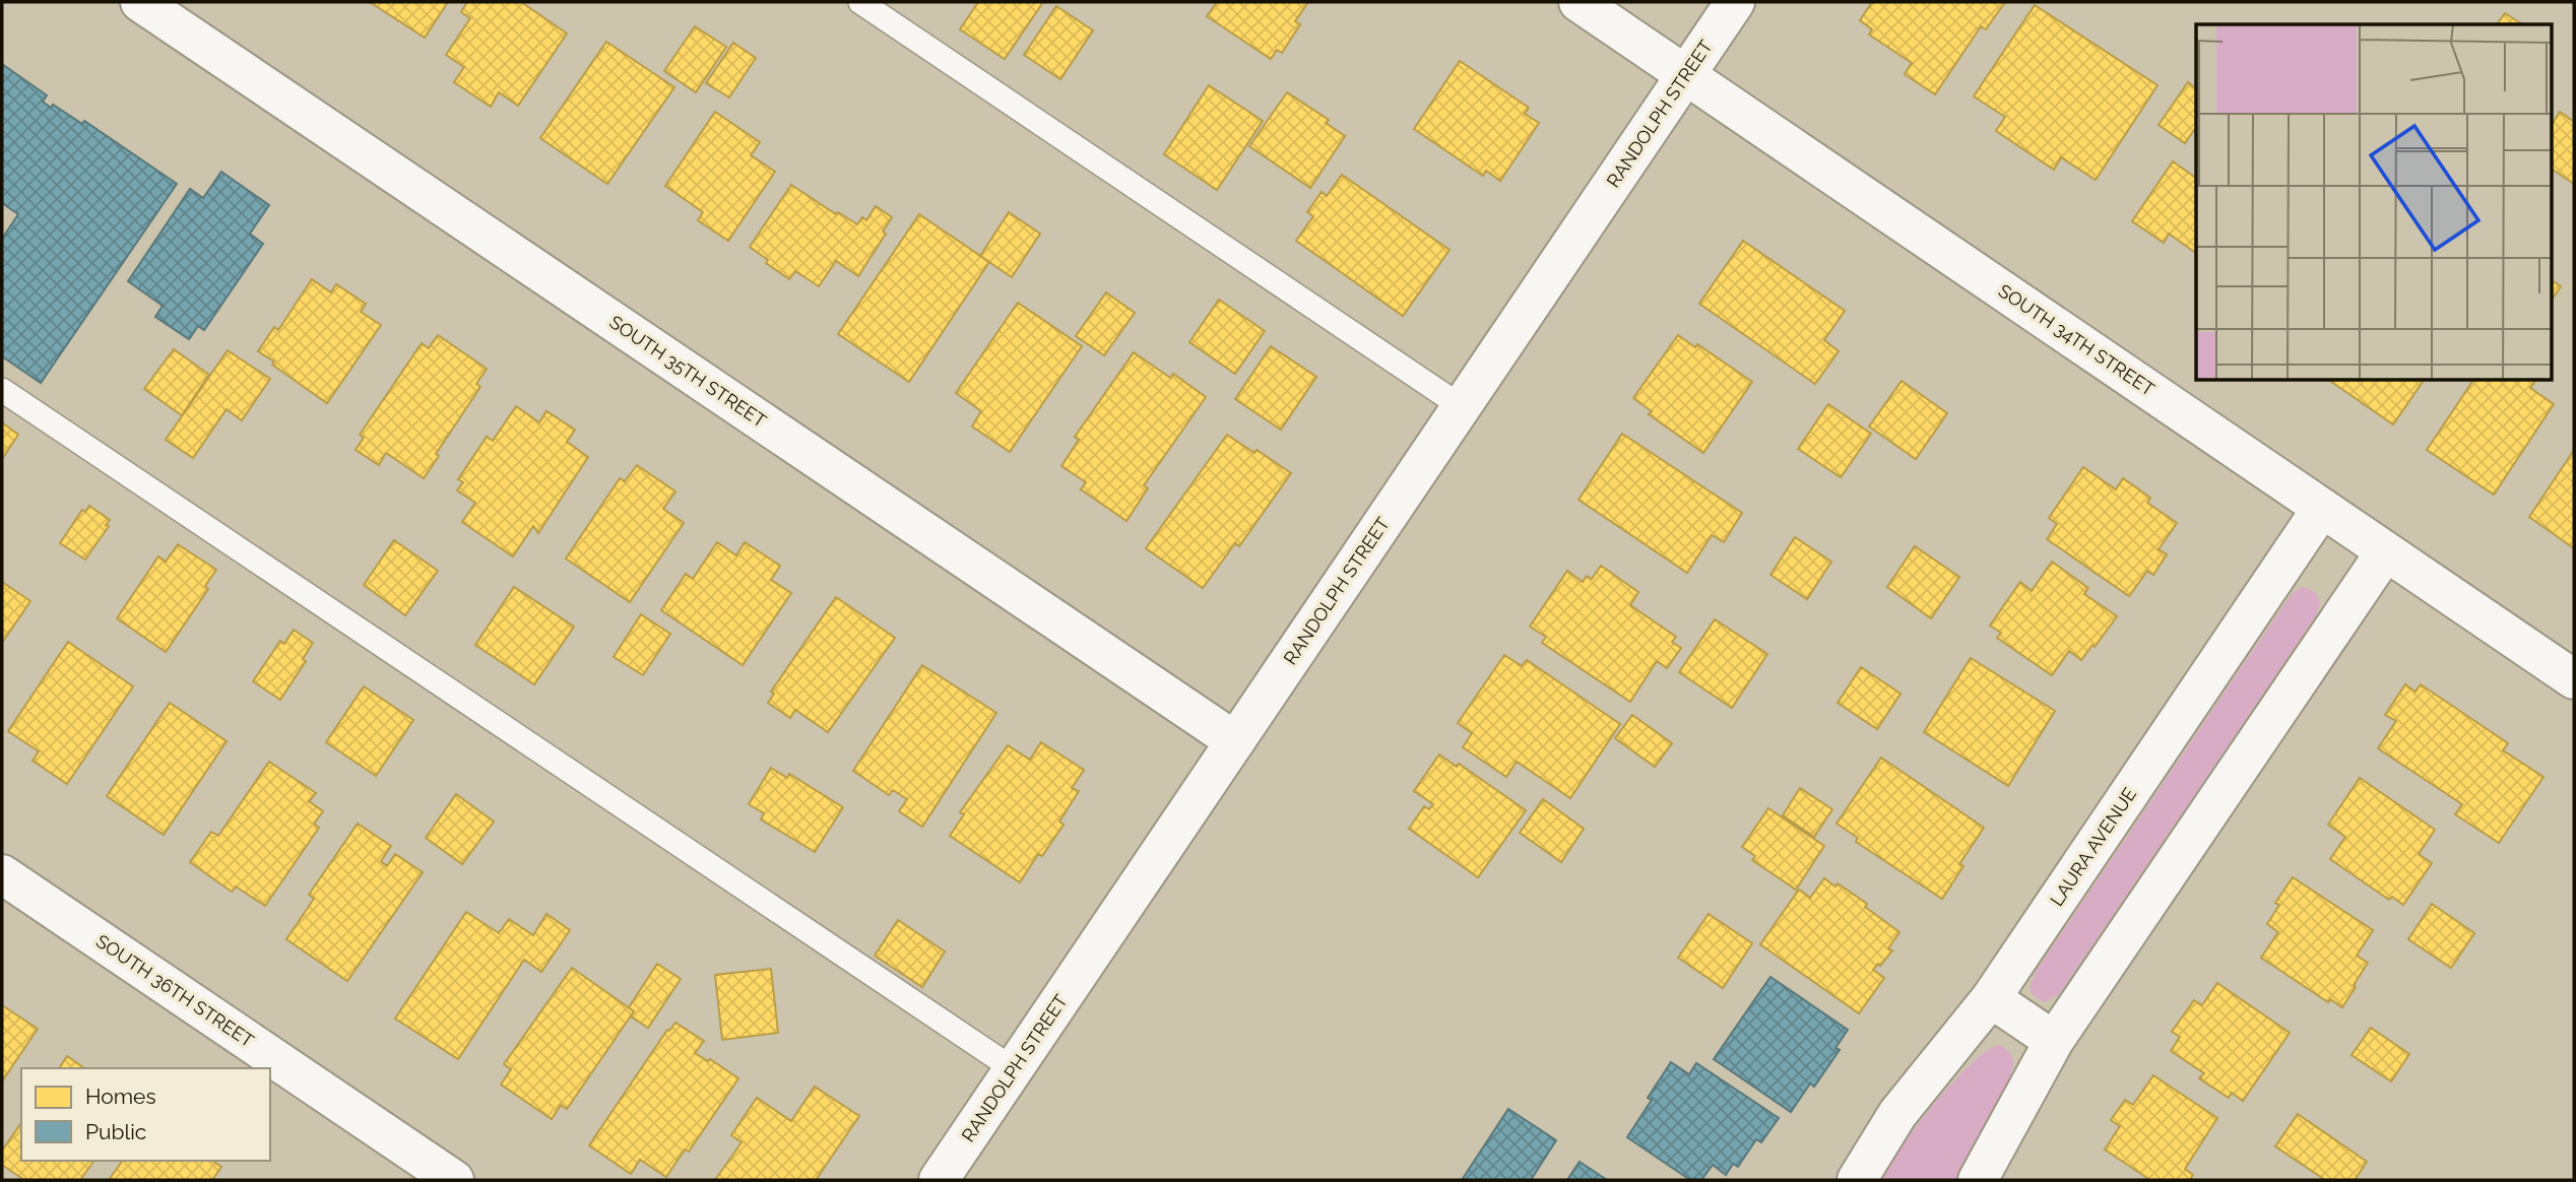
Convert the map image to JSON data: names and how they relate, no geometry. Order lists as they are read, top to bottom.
{
  "streets": {
    "street": [
      "RANDOLPH STREET",
      "SOUTH 34TH STREET",
      "SOUTH 35TH STREET",
      "LAURA AVENUE",
      "SOUTH 36TH STREET"
    ]
  },
  "crossings": [
    ["RANDOLPH STREET", "SOUTH 34TH STREET"],
    ["RANDOLPH STREET", "SOUTH 35TH STREET"],
    ["SOUTH 34TH STREET", "LAURA AVENUE"]
  ],
  "legend": ["Homes", "Public"]
}
